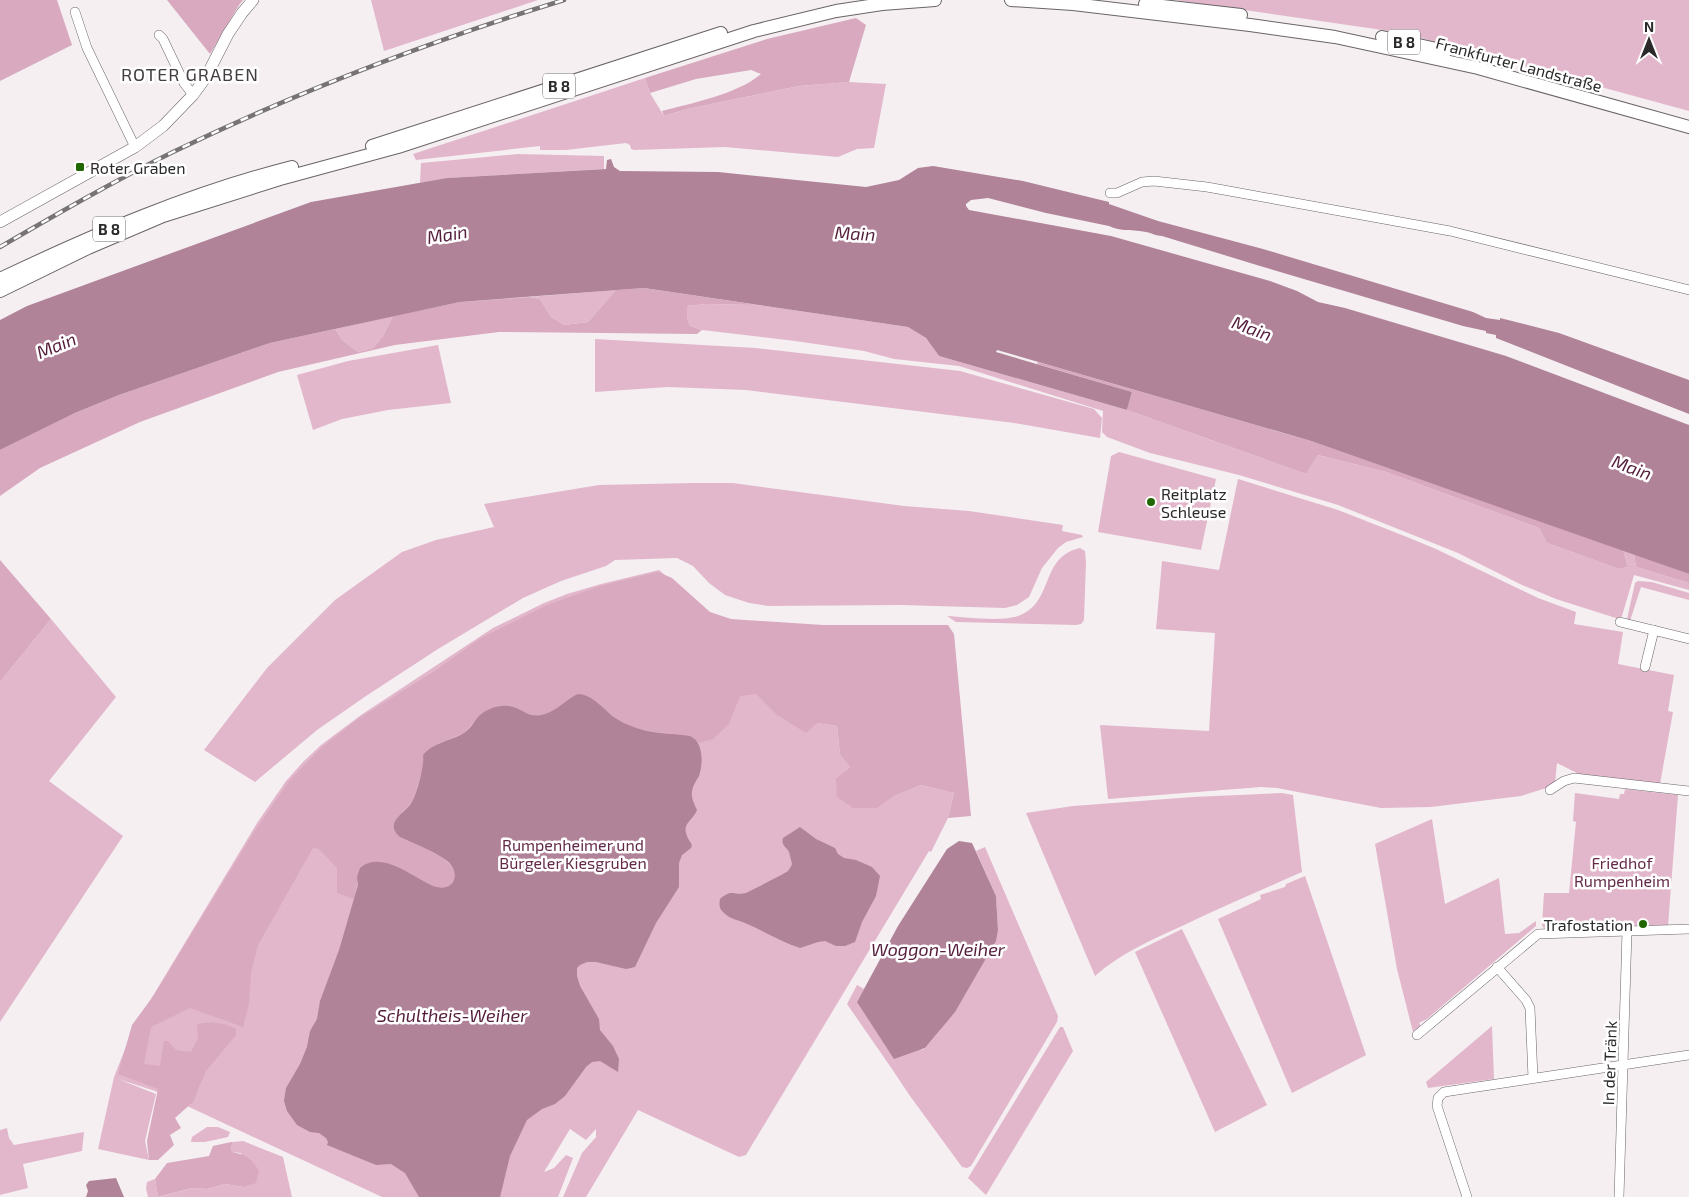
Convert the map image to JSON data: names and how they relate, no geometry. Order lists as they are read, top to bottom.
{
  "streets": {
    "main road": ["B 8", "Frankfurter Landstraße"],
    "street": ["In der Tränk"]
  },
  "districts": ["ROTER GRABEN"],
  "water": ["Main", "Woggon-Weiher", "Schultheis-Weiher"],
  "parks": ["Rumpenheimer und Bürgeler Kiesgruben", "Friedhof Rumpenheim"],
  "places": {
    "transit": ["Roter Graben"],
    "other": ["Reitplatz Schleuse", "Trafostation"]
  },
  "north": "top"
}
